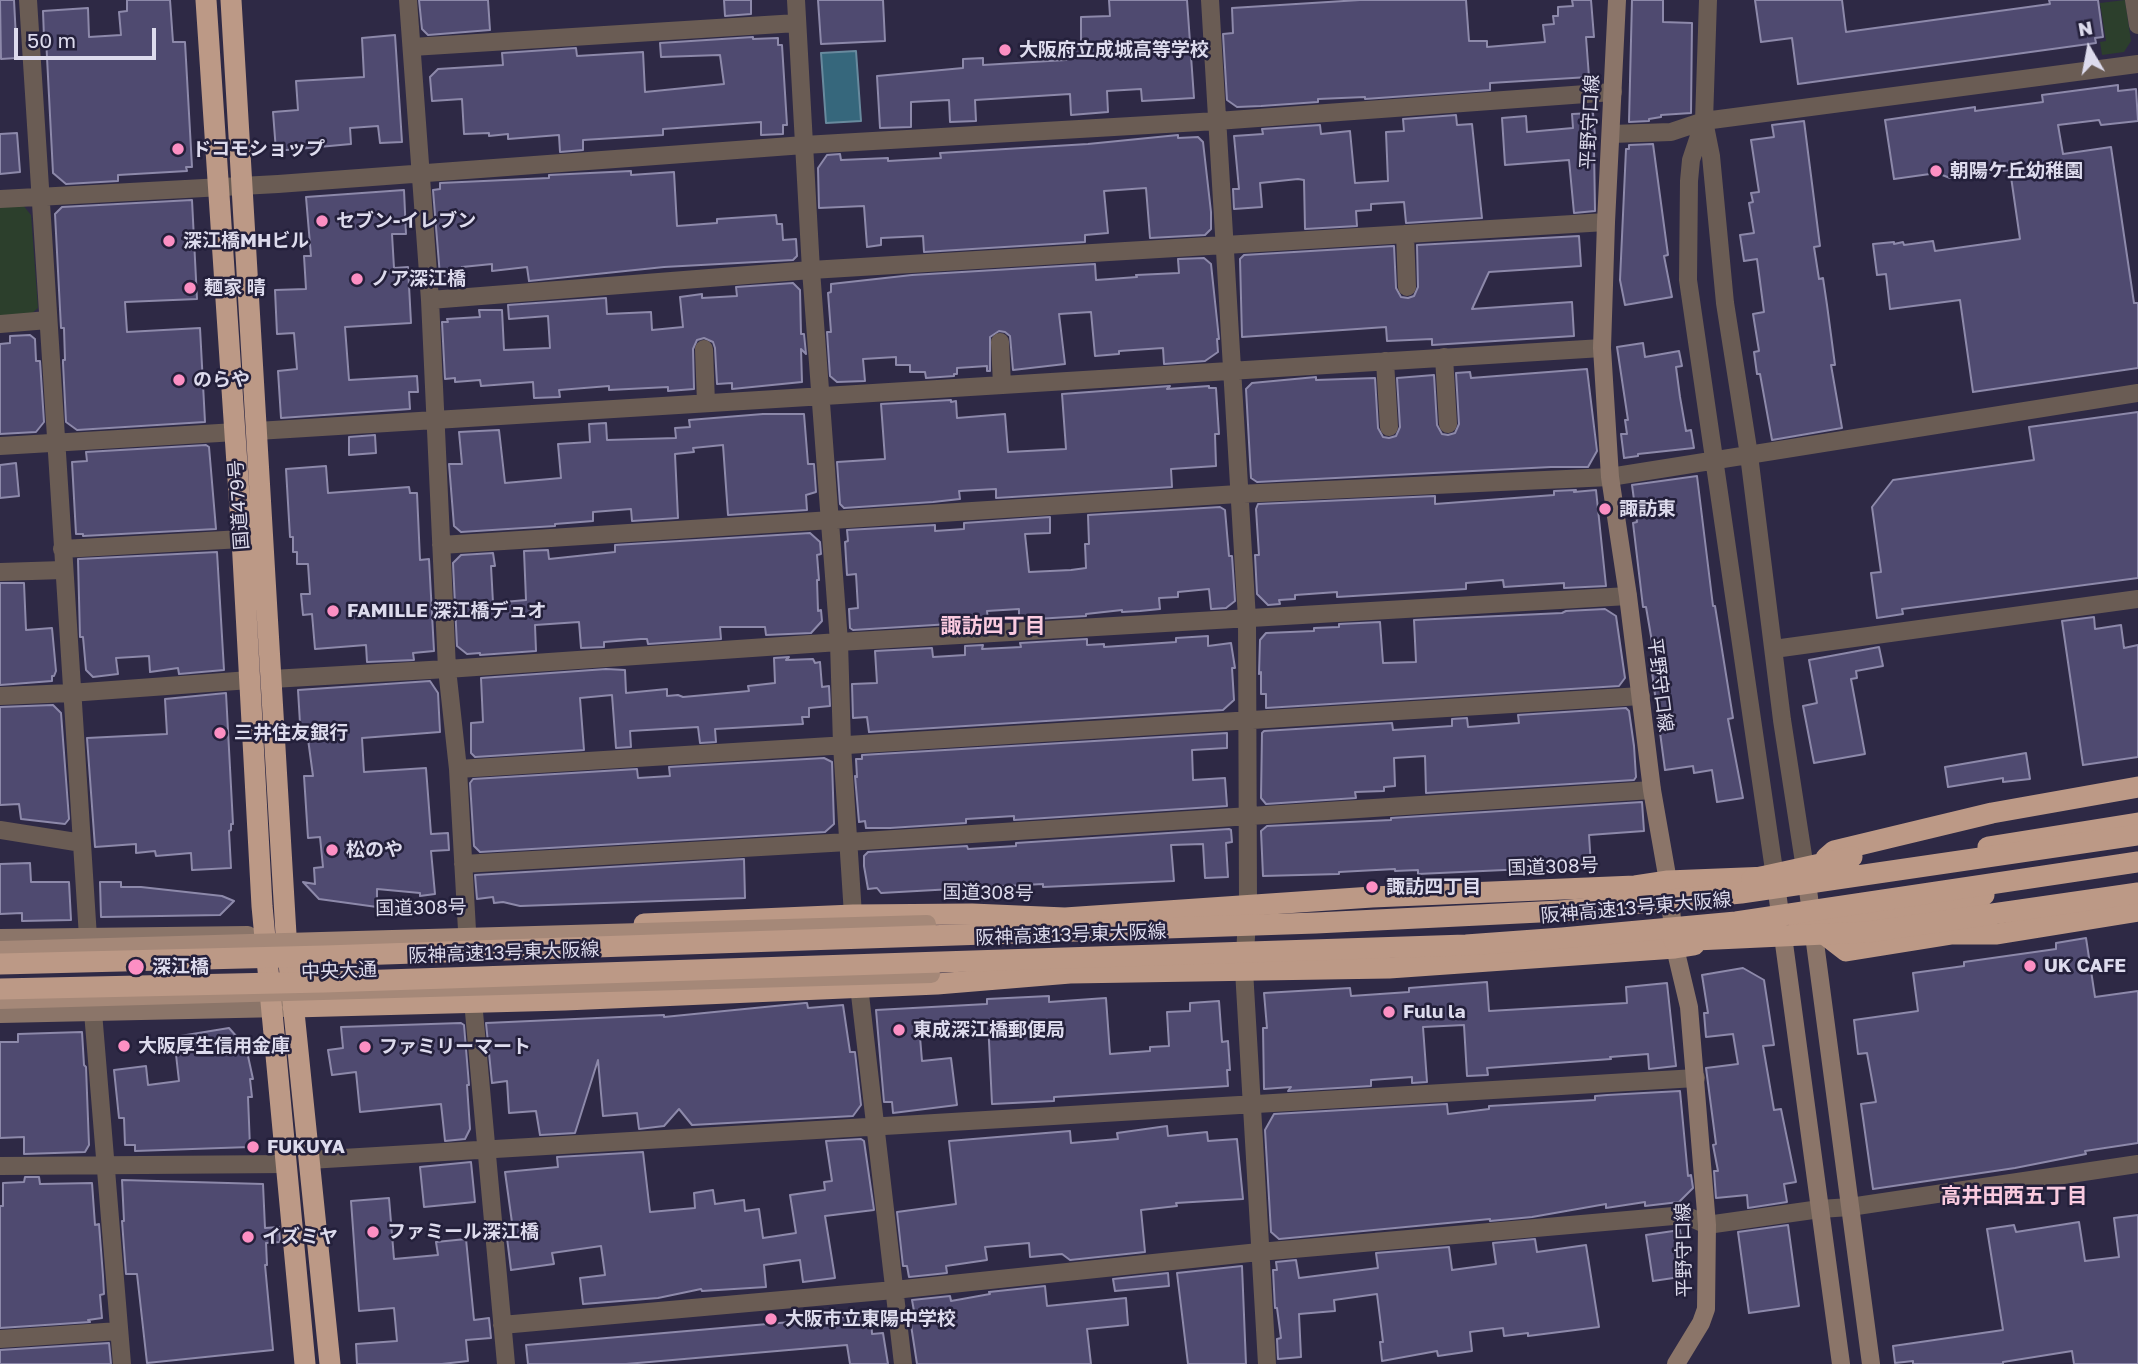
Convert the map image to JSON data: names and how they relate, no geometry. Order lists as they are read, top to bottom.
{
  "streets": {
    "highway": ["国道479号", "国道308号", "阪神高速13号東大阪線"],
    "main road": ["中央大通"],
    "street": ["平野守口線"]
  },
  "crossings": [
    ["平野守口線", "国道308号"],
    ["国道479号", "国道308号"]
  ],
  "districts": ["諏訪四丁目", "高井田西五丁目"],
  "places": [
    "大阪府立成城高等学校",
    "ドコモショップ",
    "朝陽ケ丘幼稚園",
    "セブン-イレブン",
    "深江橋MHビル",
    "ノア深江橋",
    "麺家 晴",
    "のらや",
    "諏訪東",
    "FAMILLE 深江橋デュオ",
    "三井住友銀行",
    "松のや",
    "諏訪四丁目",
    "UK CAFE",
    "深江橋",
    "Fulu la",
    "東成深江橋郵便局",
    "大阪厚生信用金庫",
    "ファミリーマート",
    "FUKUYA",
    "ファミール深江橋",
    "イズミヤ",
    "大阪市立東陽中学校"
  ],
  "scale_bar": "50 m",
  "north": "top"
}
